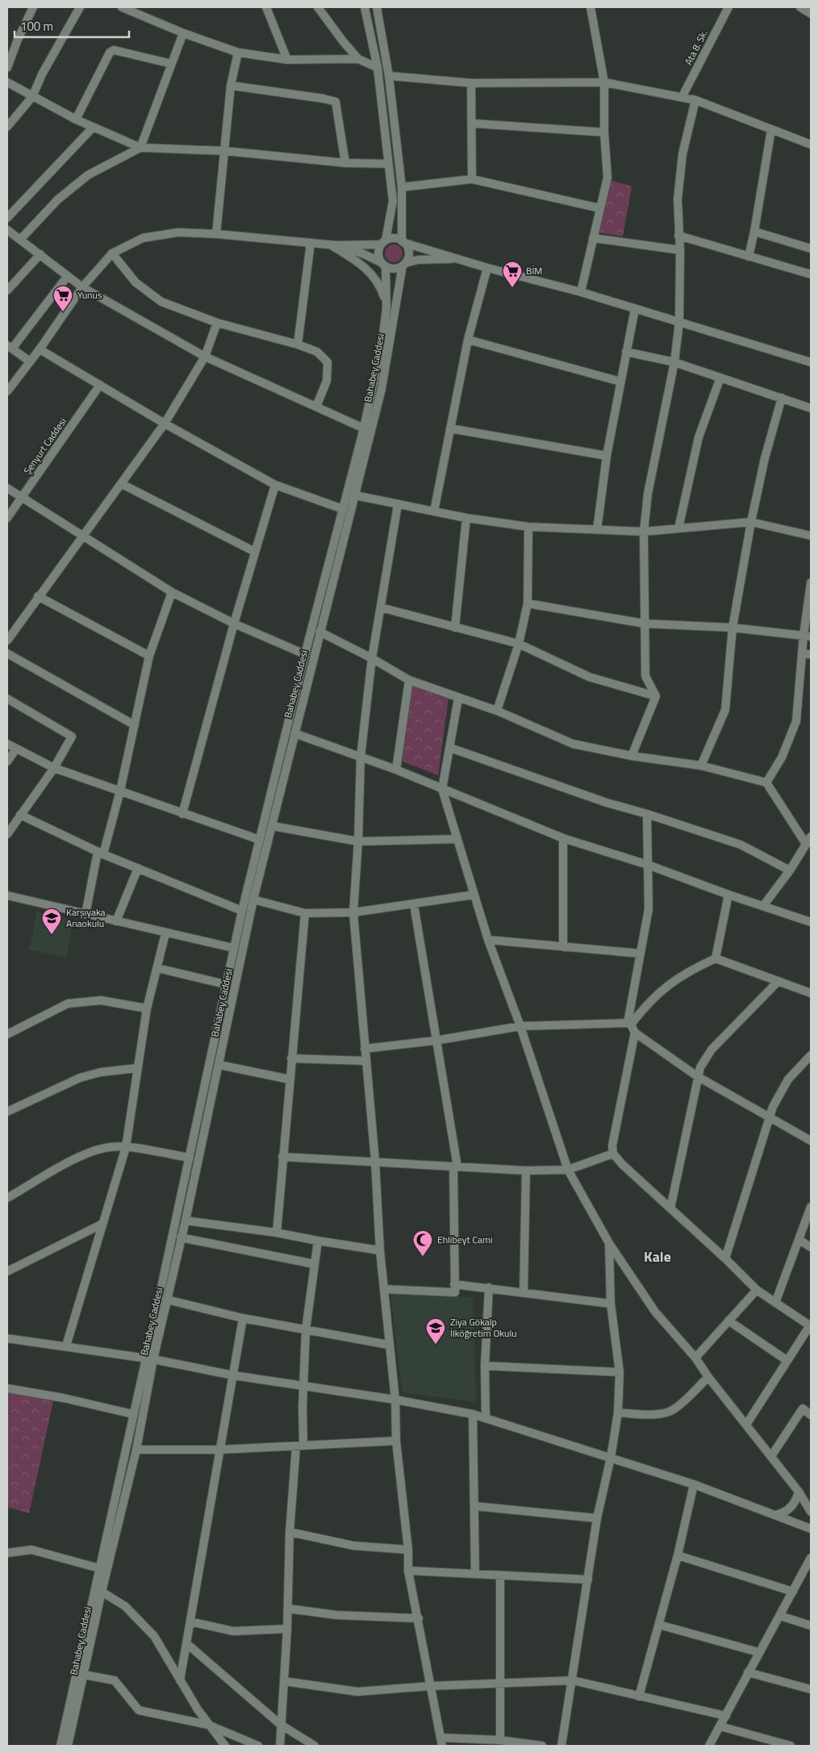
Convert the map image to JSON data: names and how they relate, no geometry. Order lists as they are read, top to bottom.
{
  "streets": {
    "street": ["Ata 8. Sk.", "Bahabey Caddesi", "Şenyurt Caddesi"]
  },
  "districts": ["Kale"],
  "places": {
    "supermarket": ["BİM", "Yunus"],
    "school or university": ["Karşıyaka Anaokulu", "Ziya Gökalp İlköğretim Okulu"],
    "mosque": ["Ehlibeyt Cami"]
  },
  "scale_bar": "100 m"
}
